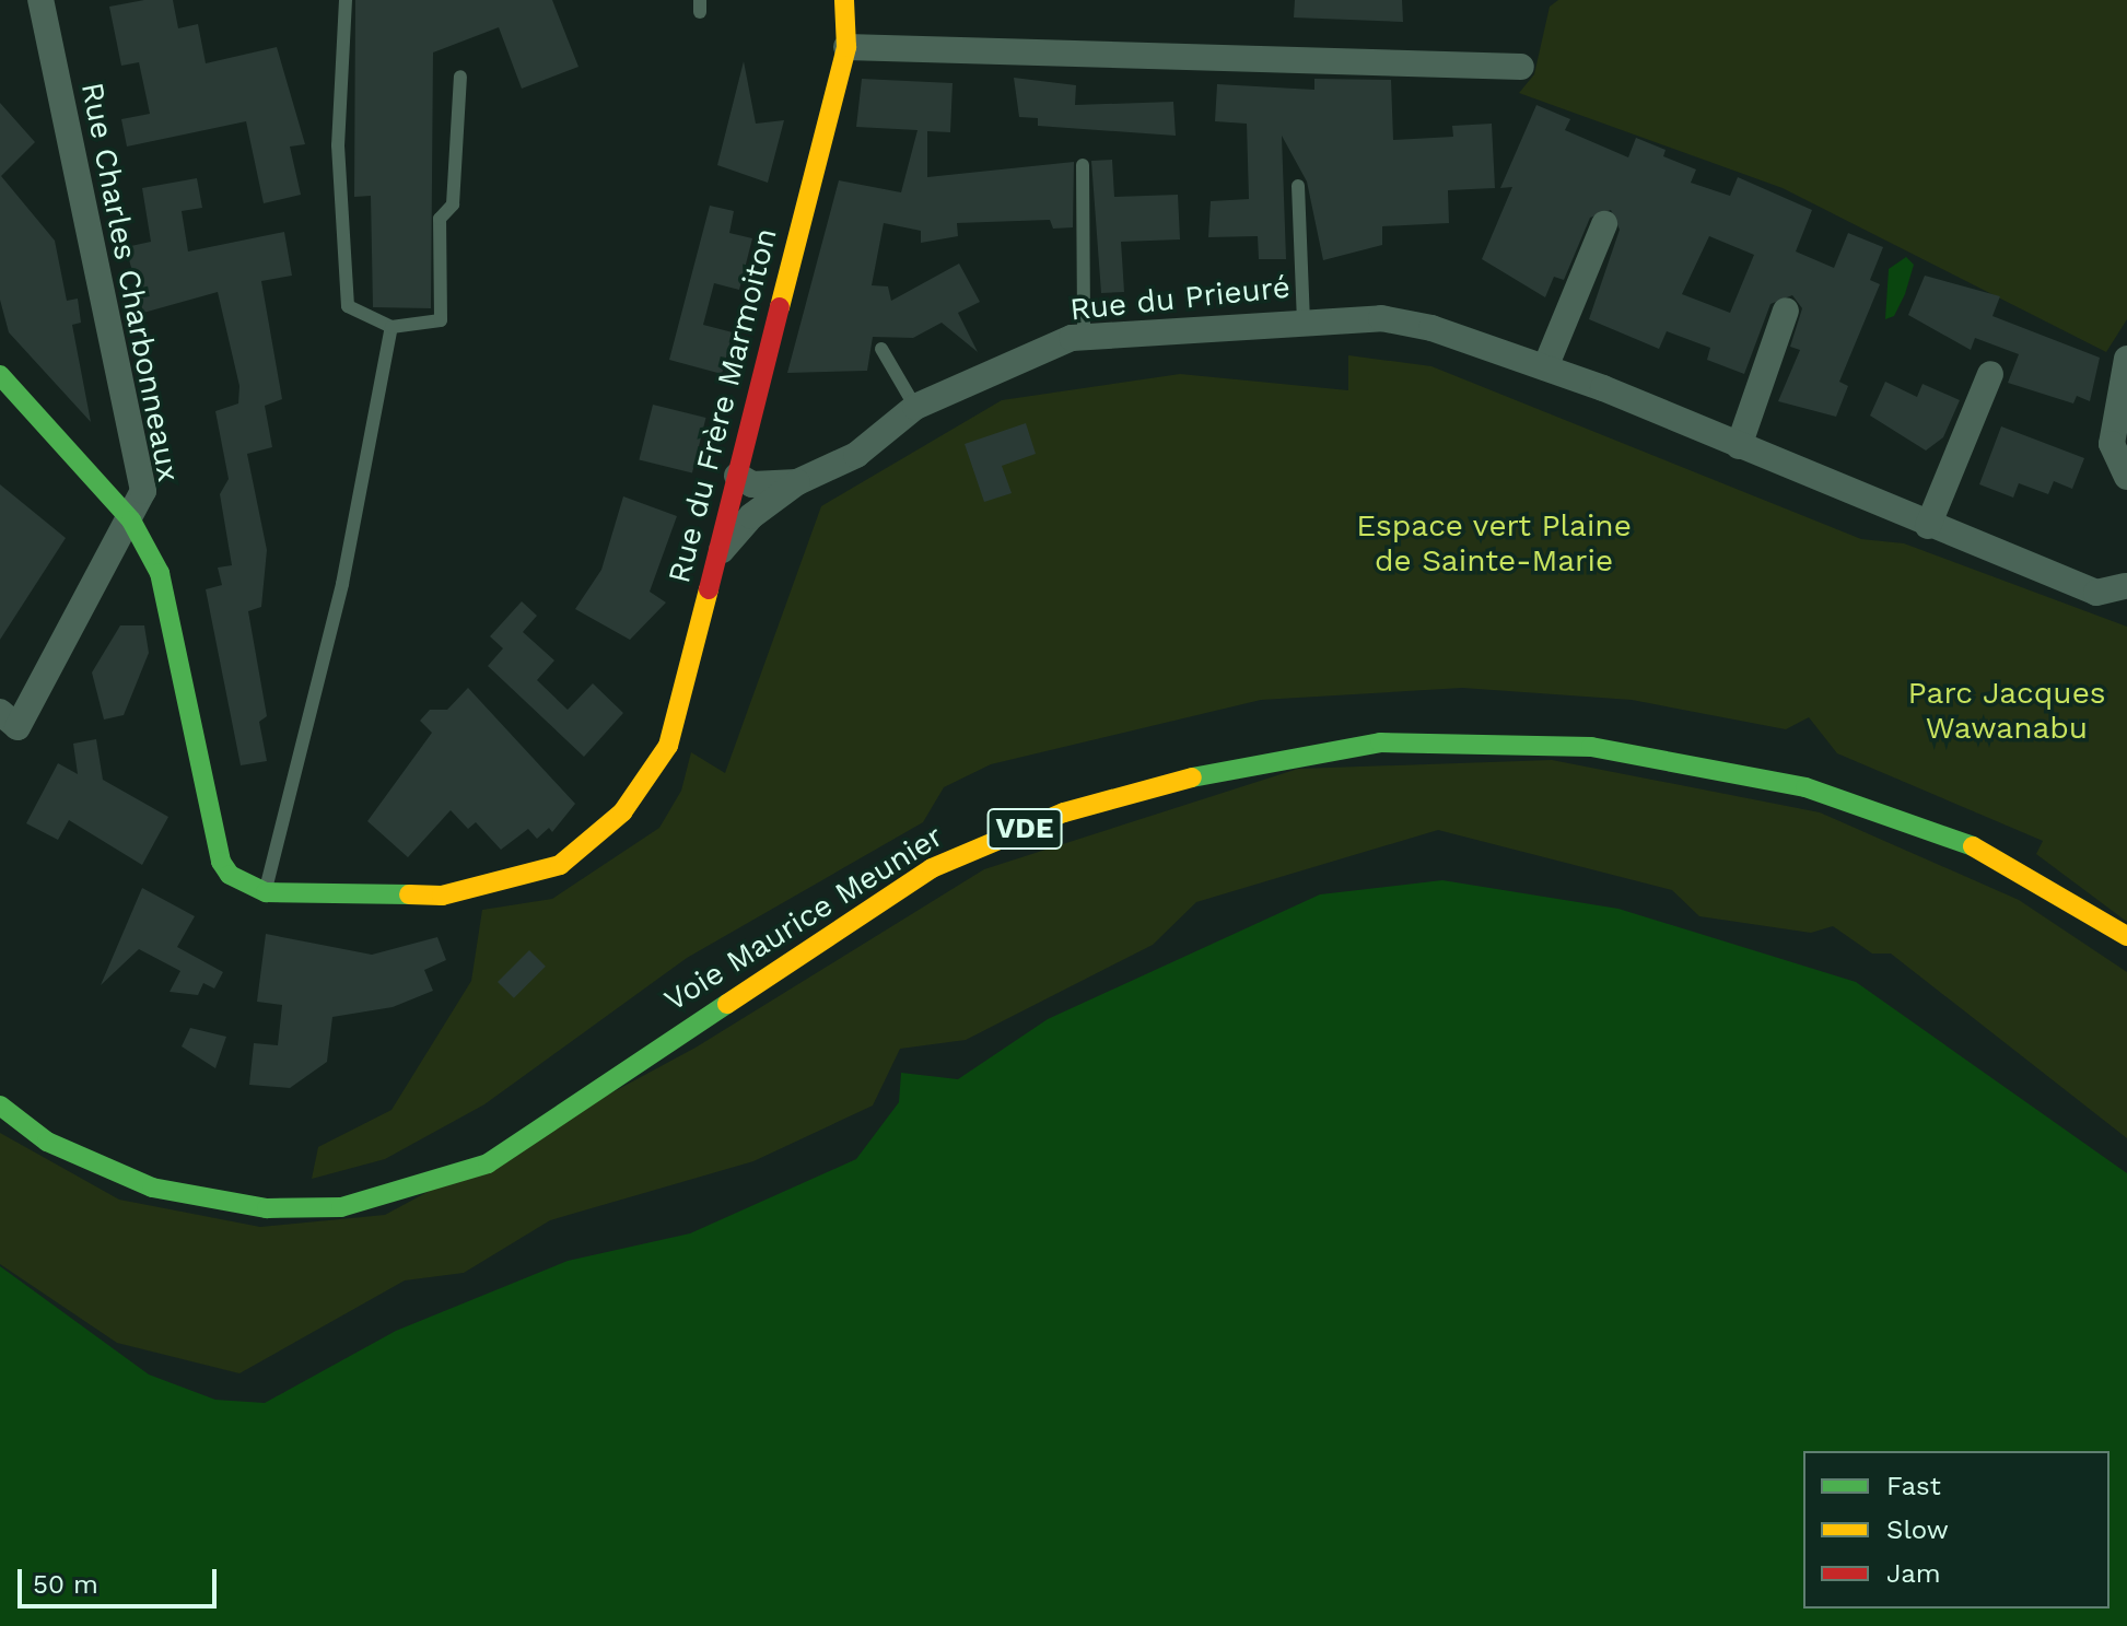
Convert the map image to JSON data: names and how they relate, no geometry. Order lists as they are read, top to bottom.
{
  "streets": {
    "main road": [
      "Rue Charles Charbonneaux",
      "Rue du Frère Marmoiton",
      "VDE",
      "Voie Maurice Meunier"
    ],
    "street": ["Rue du Prieuré"]
  },
  "crossings": [
    ["Rue Charles Charbonneaux", "Rue du Frère Marmoiton"],
    ["Rue du Prieuré", "Rue du Frère Marmoiton"]
  ],
  "parks": ["Espace vert Plaine de Sainte-Marie", "Parc Jacques Wawanabu"],
  "legend": ["Fast", "Slow", "Jam"],
  "scale_bar": "50 m"
}
